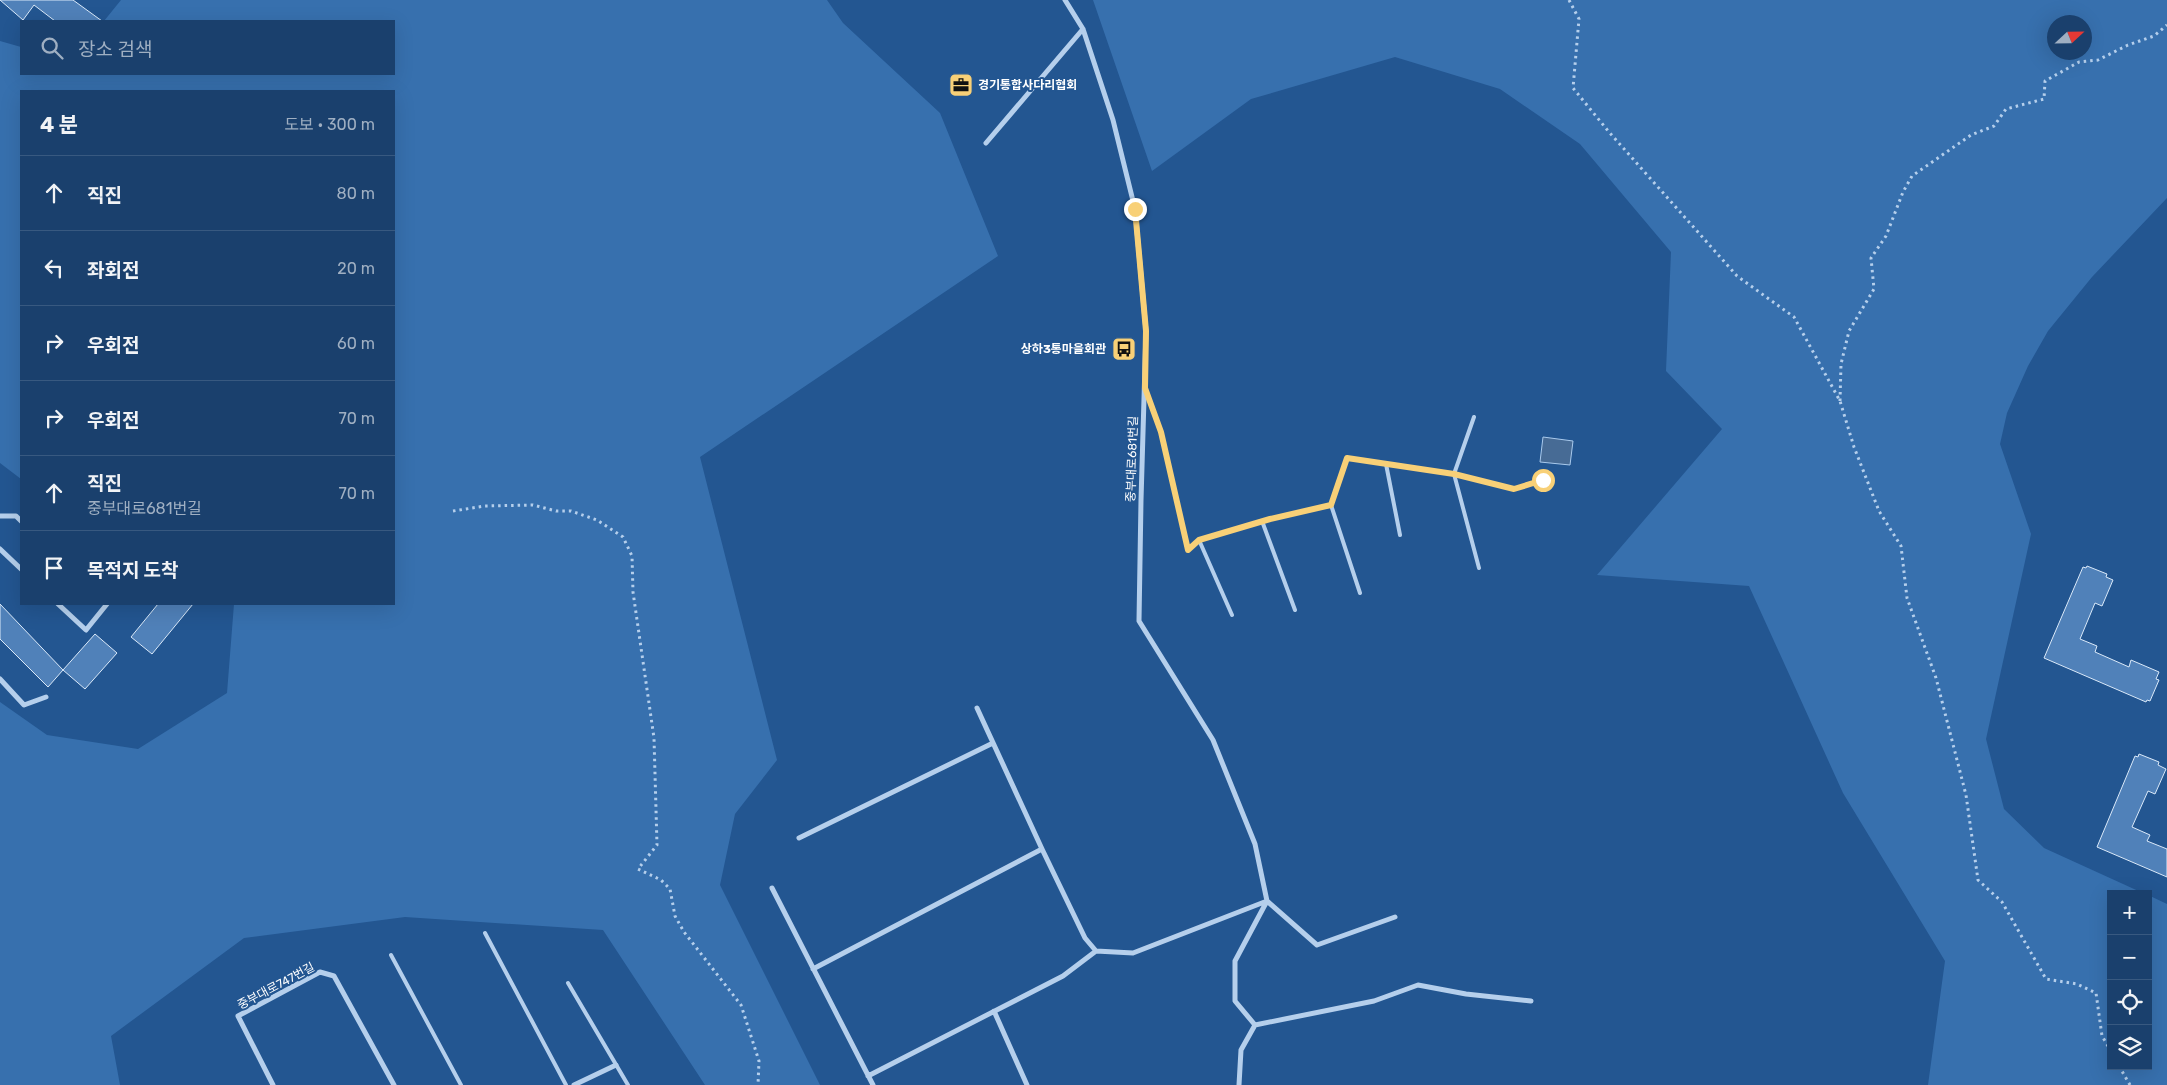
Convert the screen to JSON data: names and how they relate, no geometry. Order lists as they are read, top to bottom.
{
  "streets": {
    "street": ["중부대로681번길", "중부대로747번길"]
  },
  "places": {
    "office": ["경기통합사다리협회"],
    "bus stop": ["상하3통마을회관"]
  },
  "north": "right",
  "page": {
    "search": "장소 검색",
    "heading": ["4 분", "도보 · 300 m"],
    "list": [
      ["직진", "80 m"],
      ["좌회전", "20 m"],
      ["우회전", "60 m"],
      ["우회전", "70 m"],
      ["직진", "중부대로681번길", "70 m"],
      "목적지 도착"
    ],
    "map_buttons": ["+", "−"]
  }
}
